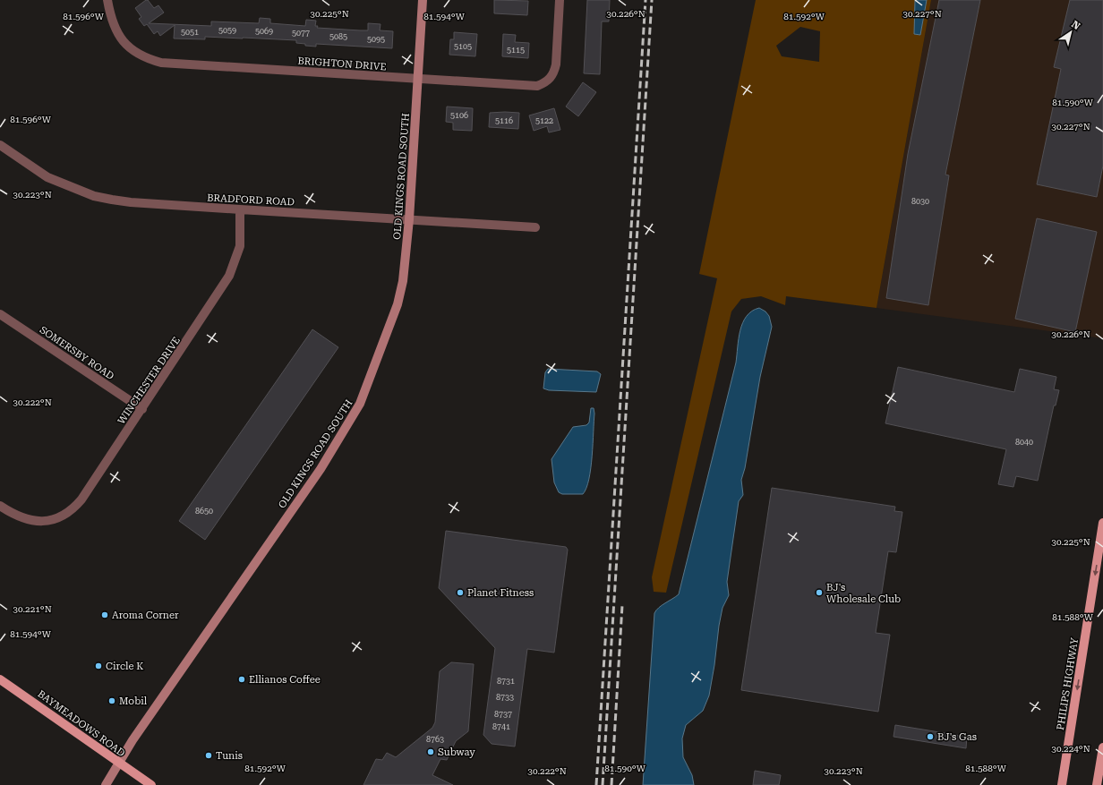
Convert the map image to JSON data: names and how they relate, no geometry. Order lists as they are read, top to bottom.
{
  "streets": {
    "main road": ["PHILIPS HIGHWAY", "BAYMEADOWS ROAD"],
    "street": [
      "BRIGHTON DRIVE",
      "OLD KINGS ROAD SOUTH",
      "BRADFORD ROAD",
      "SOMERSBY ROAD",
      "WINCHESTER DRIVE"
    ]
  },
  "crossings": [
    ["BRIGHTON DRIVE", "OLD KINGS ROAD SOUTH"],
    ["OLD KINGS ROAD SOUTH", "BRADFORD ROAD"],
    ["OLD KINGS ROAD SOUTH", "BAYMEADOWS ROAD"],
    ["BRADFORD ROAD", "WINCHESTER DRIVE"],
    ["SOMERSBY ROAD", "WINCHESTER DRIVE"]
  ],
  "one_way": ["PHILIPS HIGHWAY"],
  "places": [
    "Planet Fitness",
    "BJ's Wholesale Club",
    "Aroma Corner",
    "Circle K",
    "Ellianos Coffee",
    "Mobil",
    "BJ's Gas",
    "Subway",
    "Tunis"
  ],
  "house_numbers": [
    "5059",
    "5069",
    "5051",
    "5077",
    "5085",
    "5095",
    "5105",
    "5115",
    "5106",
    "5116",
    "5122",
    "8030",
    "8040",
    "8650",
    "8731",
    "8733",
    "8737",
    "8741",
    "8763"
  ],
  "north": "top right",
  "coordinates": [
    "30.227°N",
    "30.225°N",
    "30.226°N",
    "81.596°W",
    "81.594°W",
    "81.592°W",
    "81.590°W",
    "30.223°N",
    "30.222°N",
    "30.221°N",
    "81.588°W",
    "30.224°N"
  ]
}
